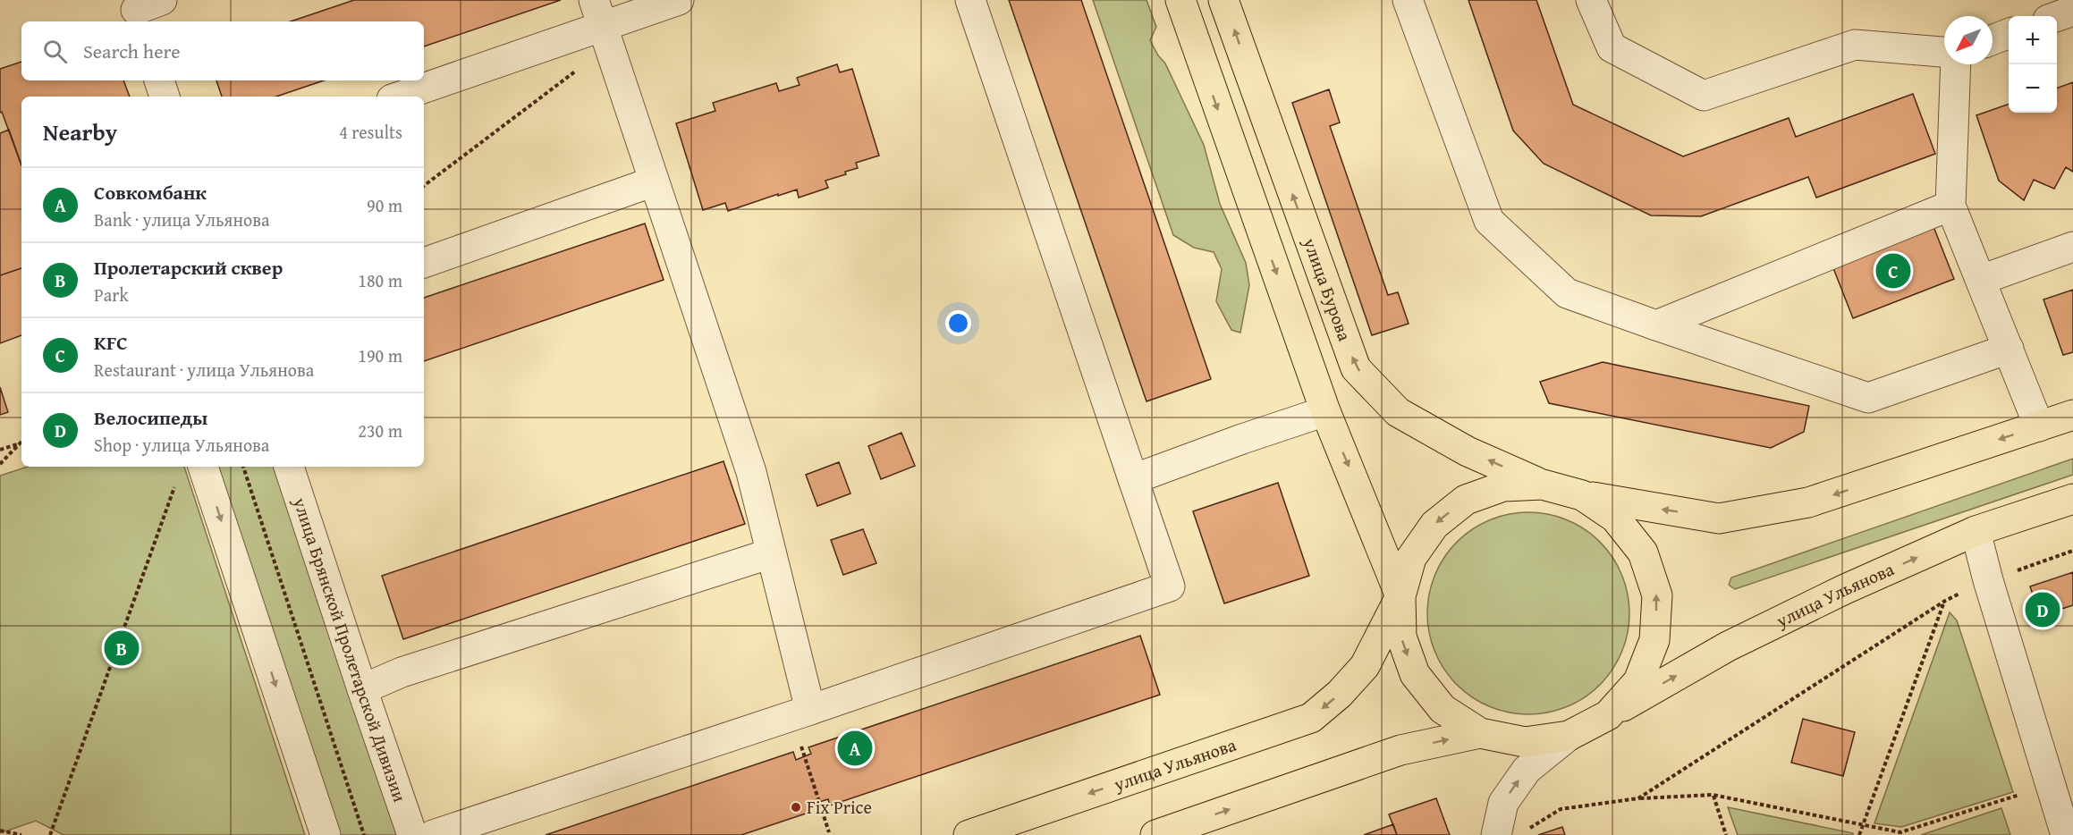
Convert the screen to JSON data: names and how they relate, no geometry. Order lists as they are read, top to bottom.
{
  "streets": {
    "main road": ["улица Бурова", "улица Ульянова"],
    "street": ["улица Брянской Пролетарской Дивизии"]
  },
  "places": ["Fix Price"],
  "north": "bottom left",
  "page": {
    "map_buttons": ["+", "−"],
    "search": "Search here",
    "heading": ["Nearby", "4 results"],
    "list": [
      {
        "mark": "A",
        "name": "Совкомбанк",
        "note": "Bank · улица Ульянова",
        "value": "90 m"
      },
      {
        "mark": "B",
        "name": "Пролетарский сквер",
        "note": "Park",
        "value": "180 m"
      },
      {
        "mark": "C",
        "name": "KFC",
        "note": "Restaurant · улица Ульянова",
        "value": "190 m"
      },
      {
        "mark": "D",
        "name": "Велосипеды",
        "note": "Shop · улица Ульянова",
        "value": "230 m"
      }
    ],
    "pins": [
      "C",
      "D",
      "B",
      "A"
    ]
  }
}
